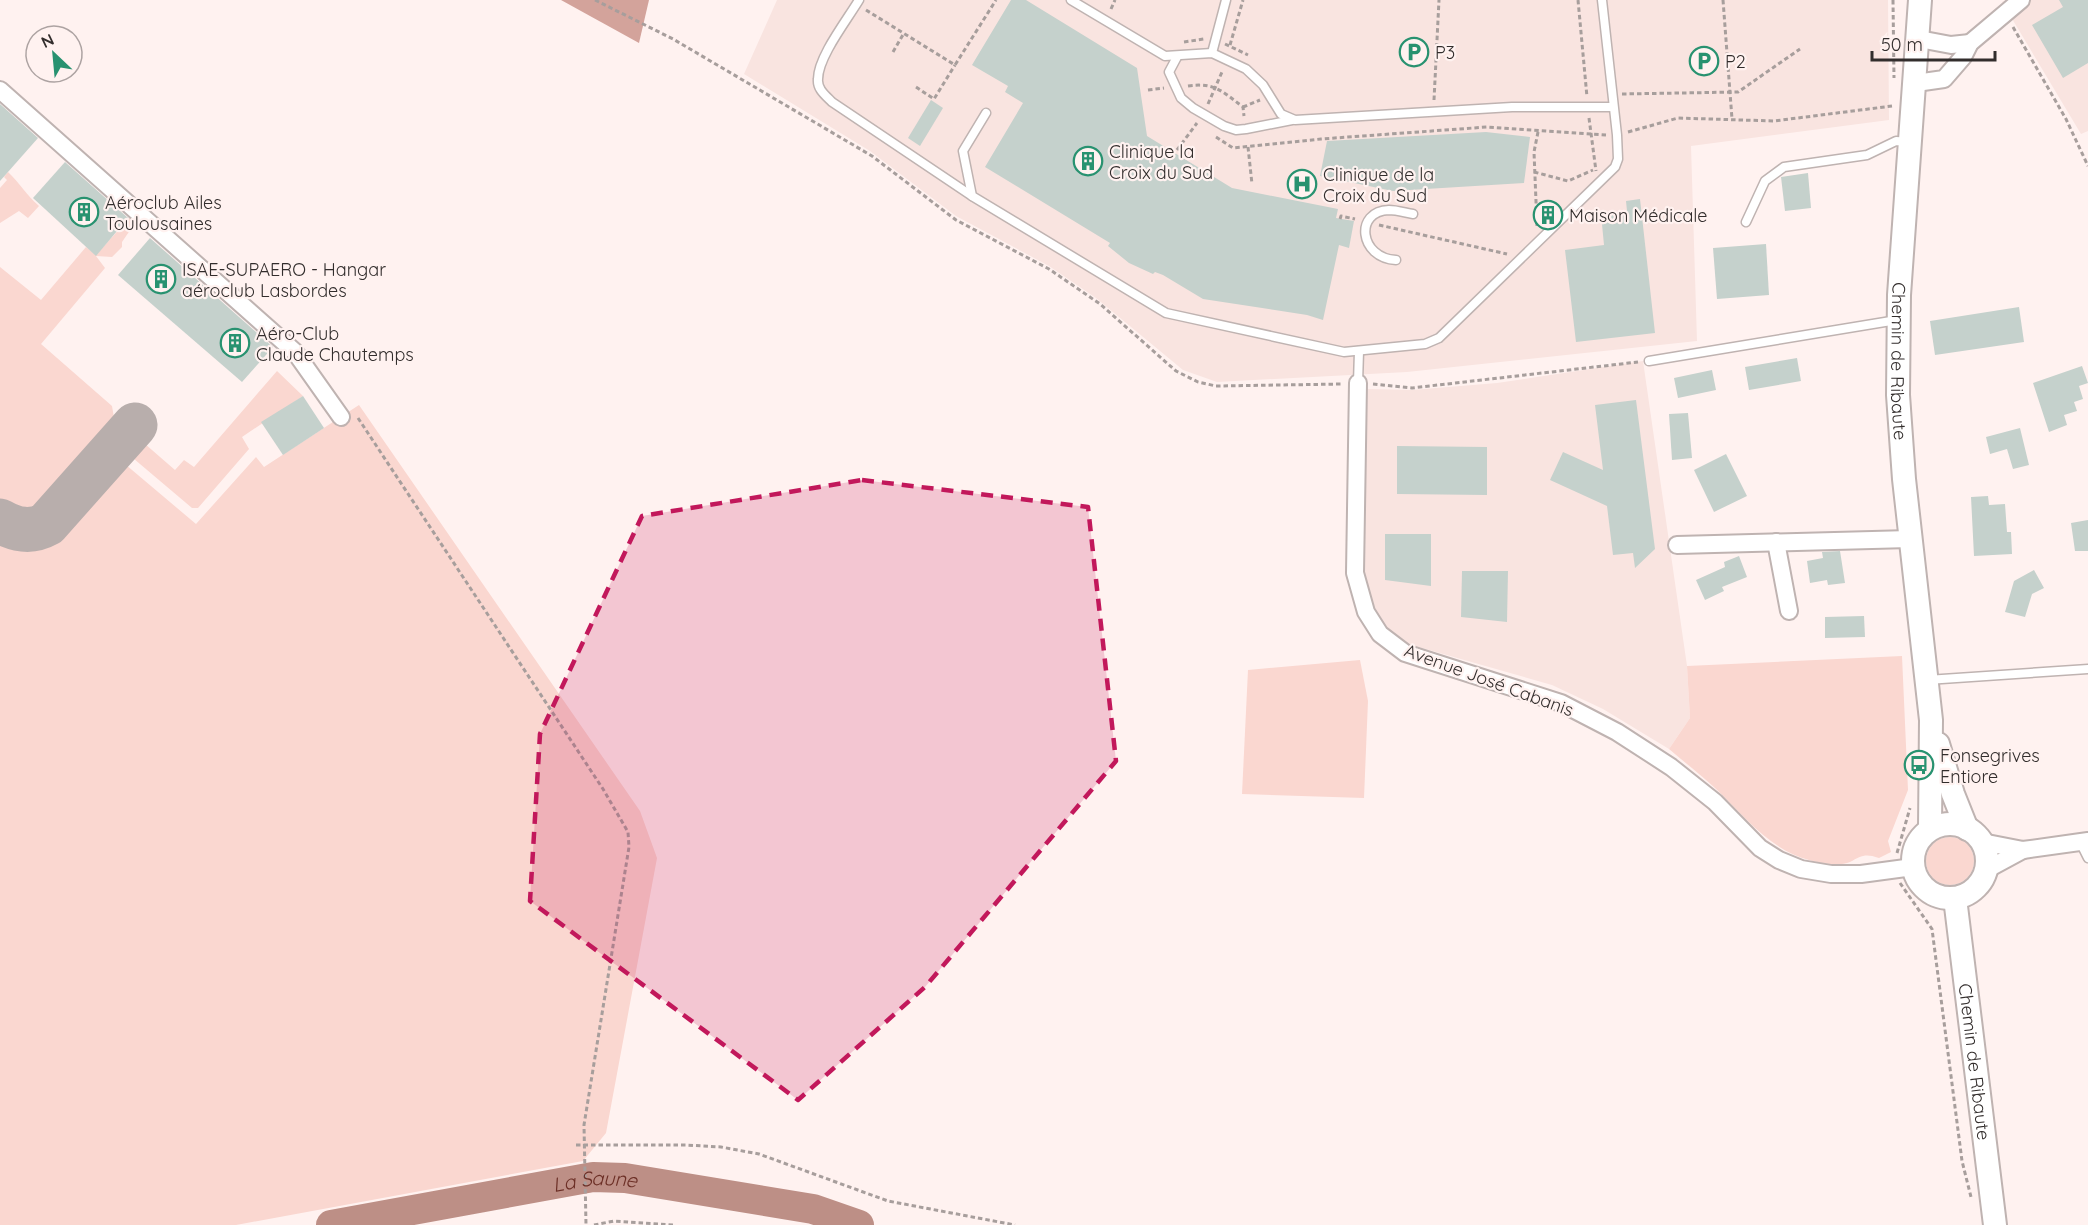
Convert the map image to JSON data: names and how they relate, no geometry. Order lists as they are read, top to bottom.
{
  "streets": {
    "main road": ["Chemin de Ribaute"],
    "street": ["Avenue José Cabanis"]
  },
  "crossings": [
    ["Chemin de Ribaute", "Avenue José Cabanis"]
  ],
  "water": ["La Saune"],
  "places": {
    "parking": ["P3", "P2"],
    "building": [
      "Clinique la Croix du Sud",
      "Aéroclub Ailes Toulousaines",
      "Maison Médicale",
      "ISAE-SUPAERO - Hangar aéroclub Lasbordes",
      "Aéro-Club Claude Chautemps"
    ],
    "hospital": ["Clinique de la Croix du Sud"],
    "bus stop": ["Fonsegrives Entiore"]
  },
  "scale_bar": "50 m",
  "north": "top left"
}
